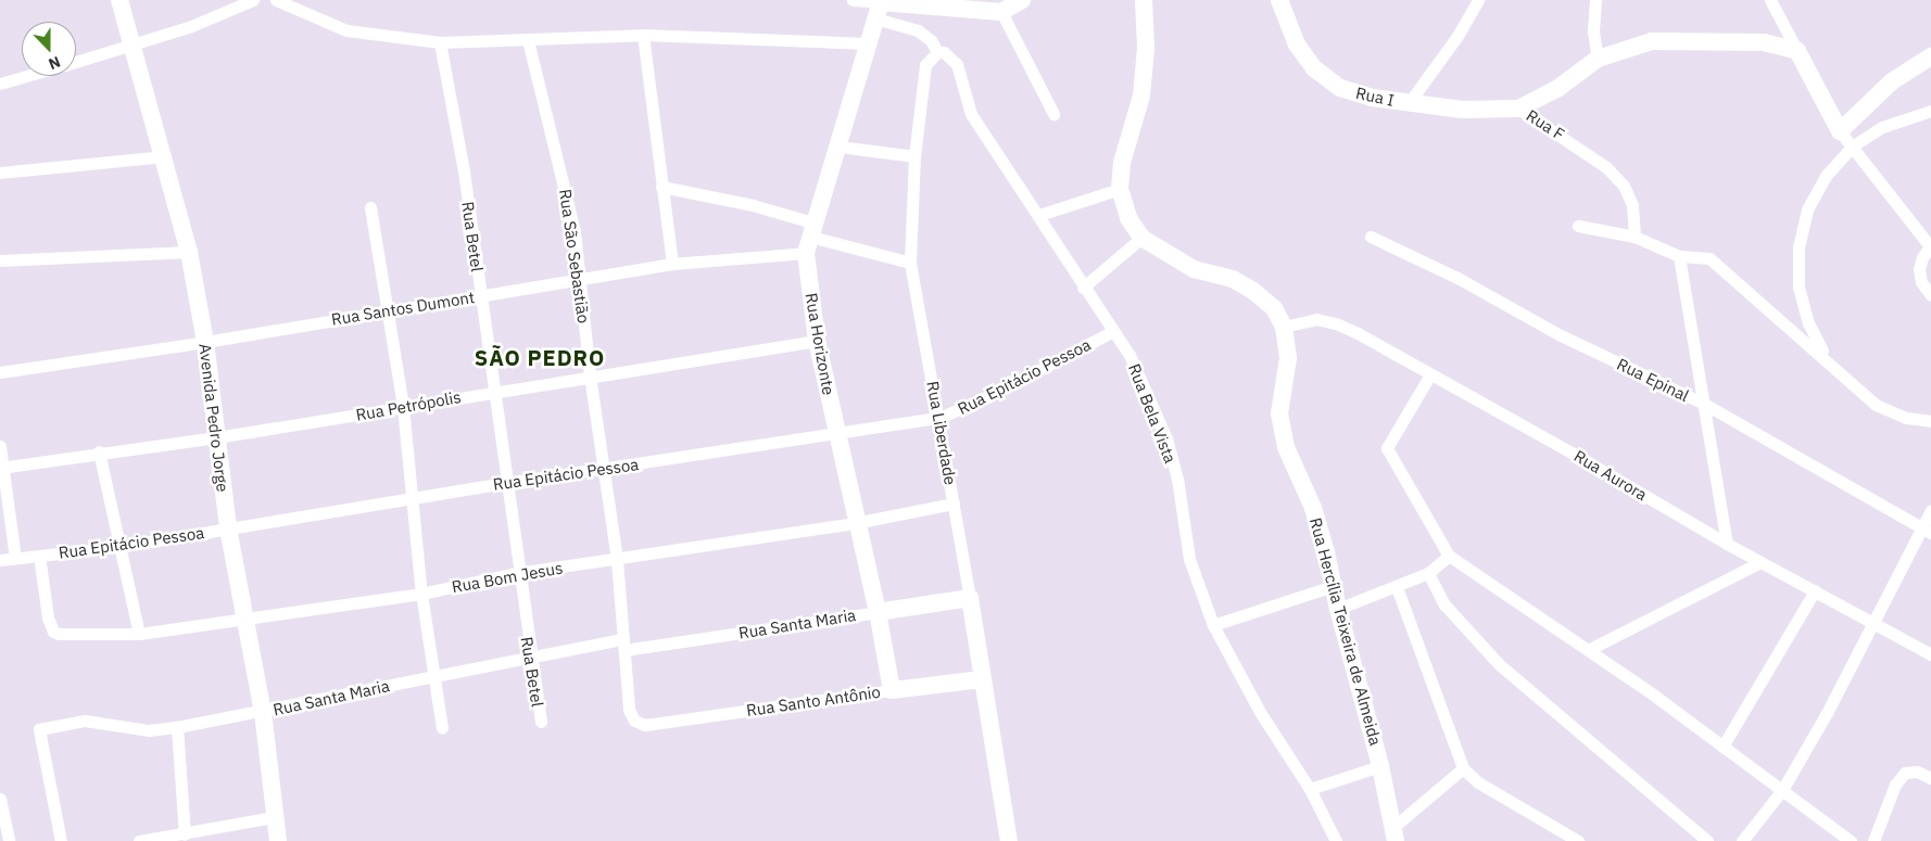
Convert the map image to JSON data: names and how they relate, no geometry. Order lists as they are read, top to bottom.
{
  "streets": {
    "street": [
      "Rua I",
      "Rua F",
      "Rua Betel",
      "Rua São Sebastião",
      "Rua Santos Dumont",
      "Rua Horizonte",
      "Rua Epitácio Pessoa",
      "Rua Epinal",
      "Rua Petrópolis",
      "Rua Bela Vista",
      "Avenida Pedro Jorge",
      "Rua Liberdade",
      "Rua Aurora",
      "Rua Bom Jesus",
      "Rua Santa Maria",
      "Rua Hercília Teixeira de Almeida",
      "Rua Santo Antônio"
    ]
  },
  "crossings": [
    ["Rua I", "Rua F"],
    ["Rua Betel", "Rua Santos Dumont"],
    ["Rua Betel", "Rua Epitácio Pessoa"],
    ["Rua Betel", "Rua Petrópolis"],
    ["Rua Betel", "Rua Bom Jesus"],
    ["Rua Betel", "Rua Santa Maria"],
    ["Rua São Sebastião", "Rua Santos Dumont"],
    ["Rua São Sebastião", "Rua Epitácio Pessoa"],
    ["Rua São Sebastião", "Rua Petrópolis"],
    ["Rua São Sebastião", "Rua Bom Jesus"],
    ["Rua São Sebastião", "Rua Santa Maria"],
    ["Rua São Sebastião", "Rua Santo Antônio"],
    ["Rua Santos Dumont", "Rua Horizonte"],
    ["Rua Santos Dumont", "Avenida Pedro Jorge"],
    ["Rua Santos Dumont", "Rua Liberdade"],
    ["Rua Horizonte", "Rua Epitácio Pessoa"],
    ["Rua Horizonte", "Rua Petrópolis"],
    ["Rua Horizonte", "Rua Bom Jesus"],
    ["Rua Horizonte", "Rua Santa Maria"],
    ["Rua Horizonte", "Rua Santo Antônio"],
    ["Rua Epitácio Pessoa", "Rua Bela Vista"],
    ["Rua Epitácio Pessoa", "Avenida Pedro Jorge"],
    ["Rua Epitácio Pessoa", "Rua Liberdade"],
    ["Rua Epitácio Pessoa", "Rua Bom Jesus"],
    ["Rua Petrópolis", "Avenida Pedro Jorge"],
    ["Rua Bela Vista", "Rua Liberdade"],
    ["Avenida Pedro Jorge", "Rua Bom Jesus"],
    ["Avenida Pedro Jorge", "Rua Santa Maria"],
    ["Rua Liberdade", "Rua Bom Jesus"],
    ["Rua Liberdade", "Rua Santa Maria"],
    ["Rua Liberdade", "Rua Santo Antônio"],
    ["Rua Aurora", "Rua Hercília Teixeira de Almeida"]
  ],
  "districts": ["SÃO PEDRO"],
  "north": "bottom"
}
